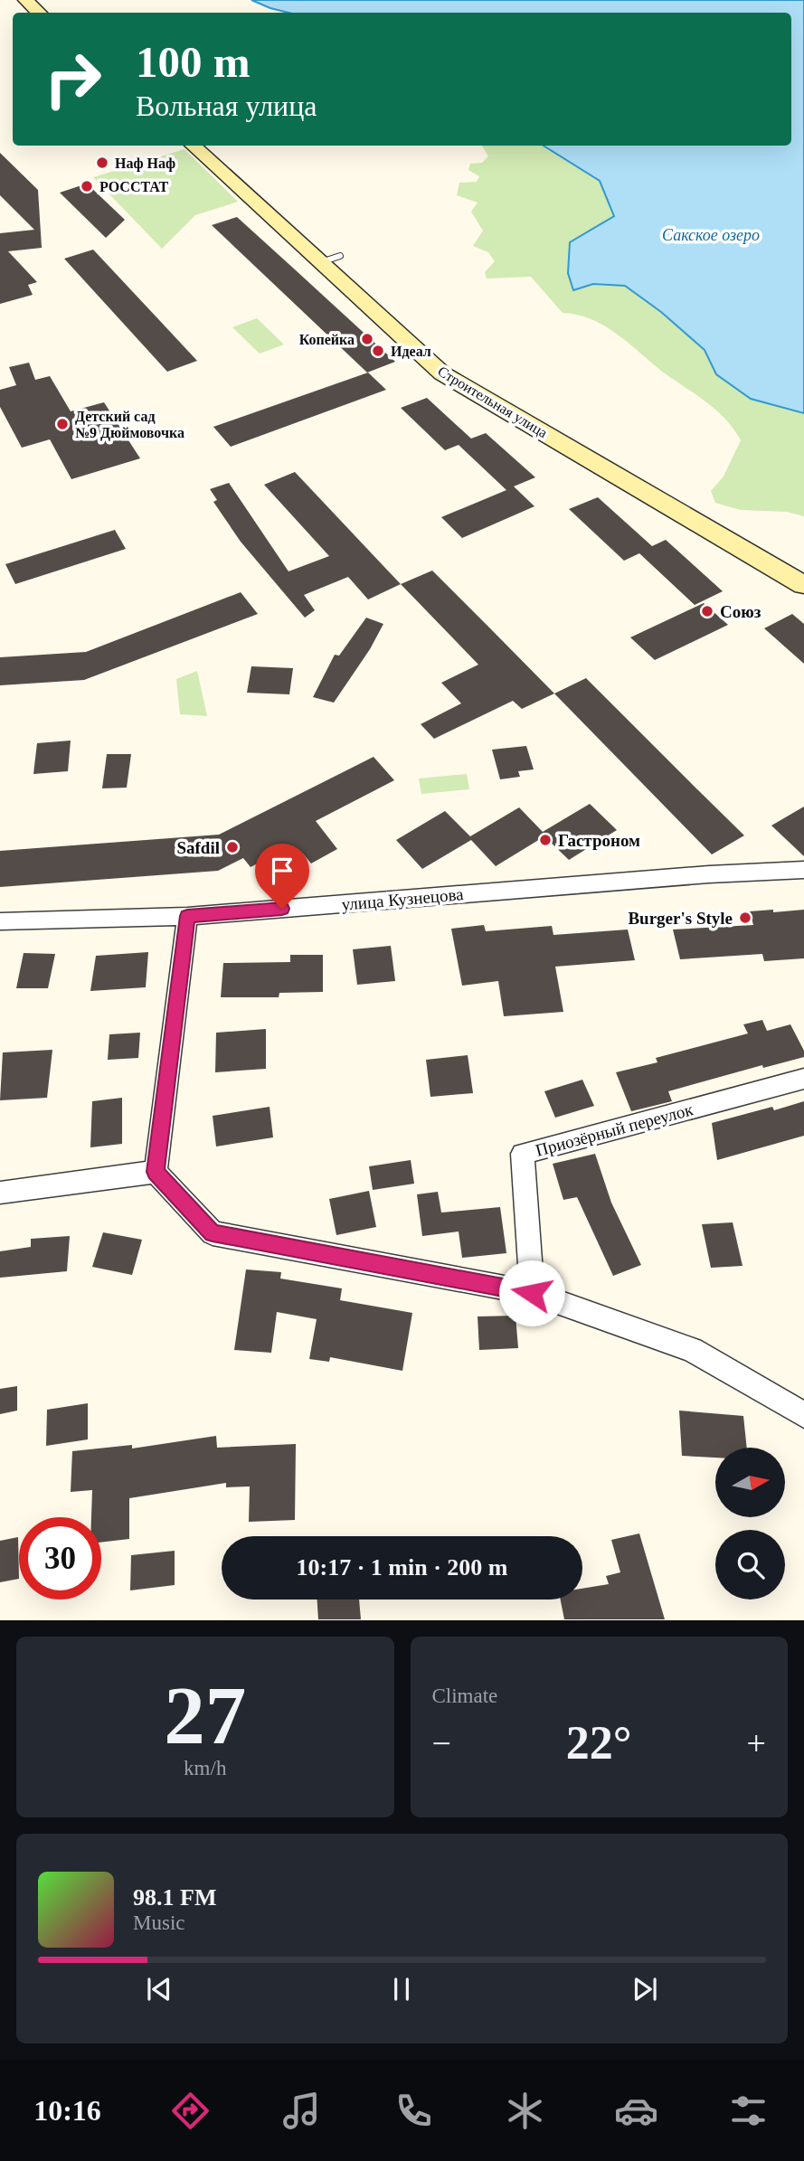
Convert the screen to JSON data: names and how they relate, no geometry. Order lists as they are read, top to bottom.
{
  "streets": {
    "street": ["Строительная улица", "улица Кузнецова", "Приозёрный переулок"]
  },
  "water": ["Сакское озеро"],
  "places": [
    "Наф Наф",
    "РОССТАТ",
    "Копейка",
    "Идеал",
    "Детский сад №9 Дюймовочка",
    "Союз",
    "Гастроном",
    "Safdil",
    "Burger's Style"
  ],
  "north": "right",
  "page": {
    "turn": ["100 m", "Вольная улица"],
    "limit": "30",
    "trip": "10:17 · 1 min · 200 m",
    "tile": [
      ["27", "km/h"],
      "Climate"
    ],
    "heat": ["−", "22°", "+"],
    "song": ["98.1 FM", "Music"],
    "tabs": "10:16"
  }
}
